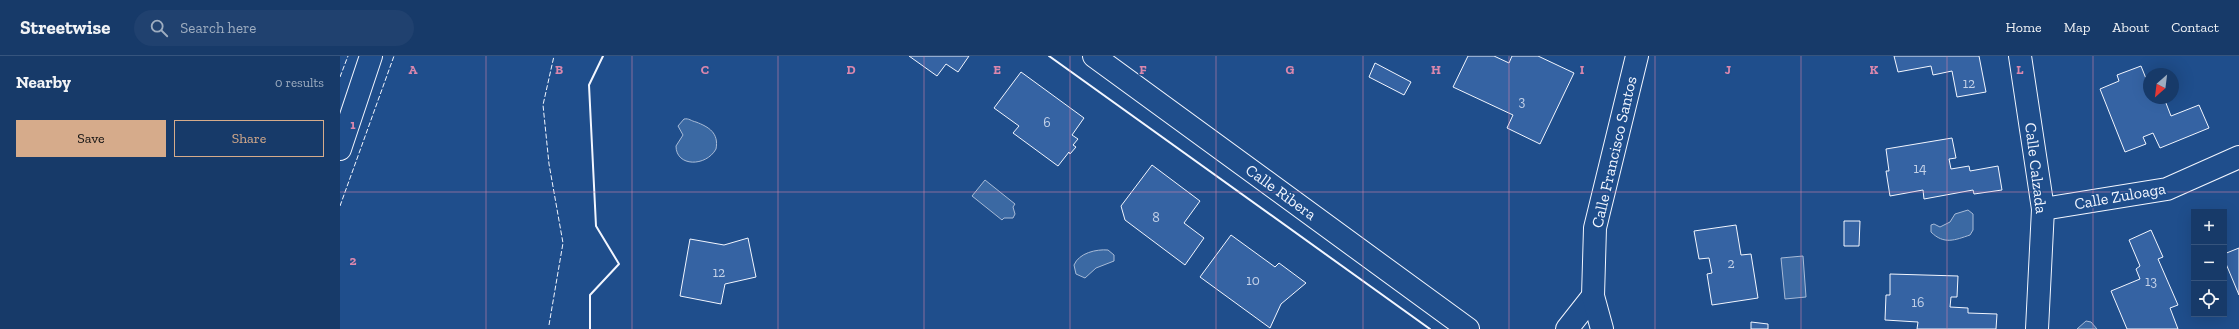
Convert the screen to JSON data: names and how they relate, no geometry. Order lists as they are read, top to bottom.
{
  "streets": {
    "street": [
      "Calle Francisco Santos",
      "Calle Calzada",
      "Calle Ribera",
      "Calle Zuloaga"
    ]
  },
  "crossings": [
    ["Calle Calzada", "Calle Zuloaga"]
  ],
  "house_numbers": [
    "12",
    "3",
    "6",
    "14",
    "8",
    "2",
    "12",
    "10",
    "13",
    "16"
  ],
  "north": "bottom left",
  "page": {
    "header": "Streetwise",
    "search": "Search here",
    "nav": [
      "Home",
      "Map",
      "About",
      "Contact"
    ],
    "heading": ["Nearby", "0 results"],
    "buttons": ["Save", "Share"],
    "map_buttons": ["+", "−"]
  },
  "grid": {
    "columns": [
      "A",
      "B",
      "C",
      "D",
      "E",
      "F",
      "G",
      "H",
      "I",
      "J",
      "K",
      "L"
    ],
    "rows": ["1", "2"]
  }
}
